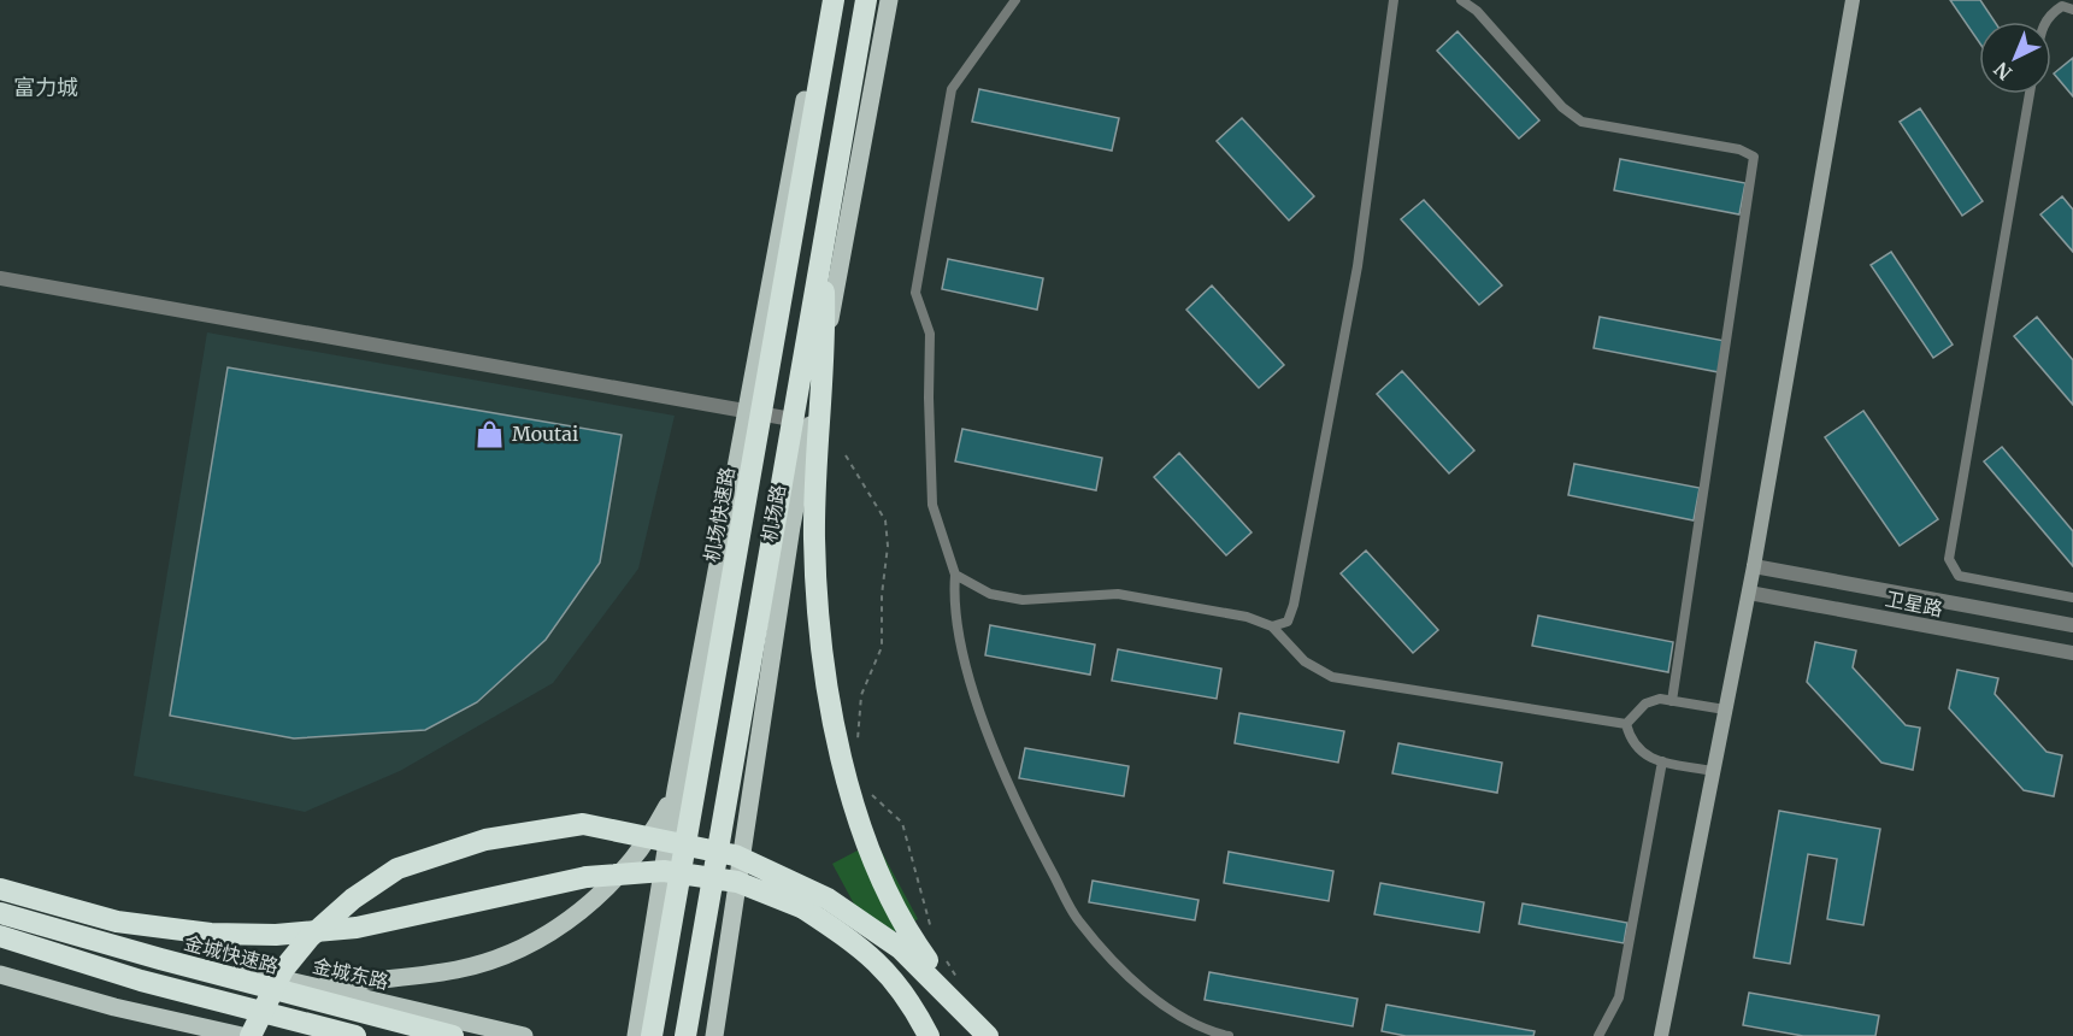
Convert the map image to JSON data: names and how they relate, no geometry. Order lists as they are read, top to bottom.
{
  "streets": {
    "highway": ["机场快速路", "金城快速路"],
    "main road": ["机场路", "金城东路"],
    "street": ["卫星路"]
  },
  "districts": ["富力城"],
  "places": {
    "shop": ["Moutai"]
  },
  "north": "bottom left"
}
